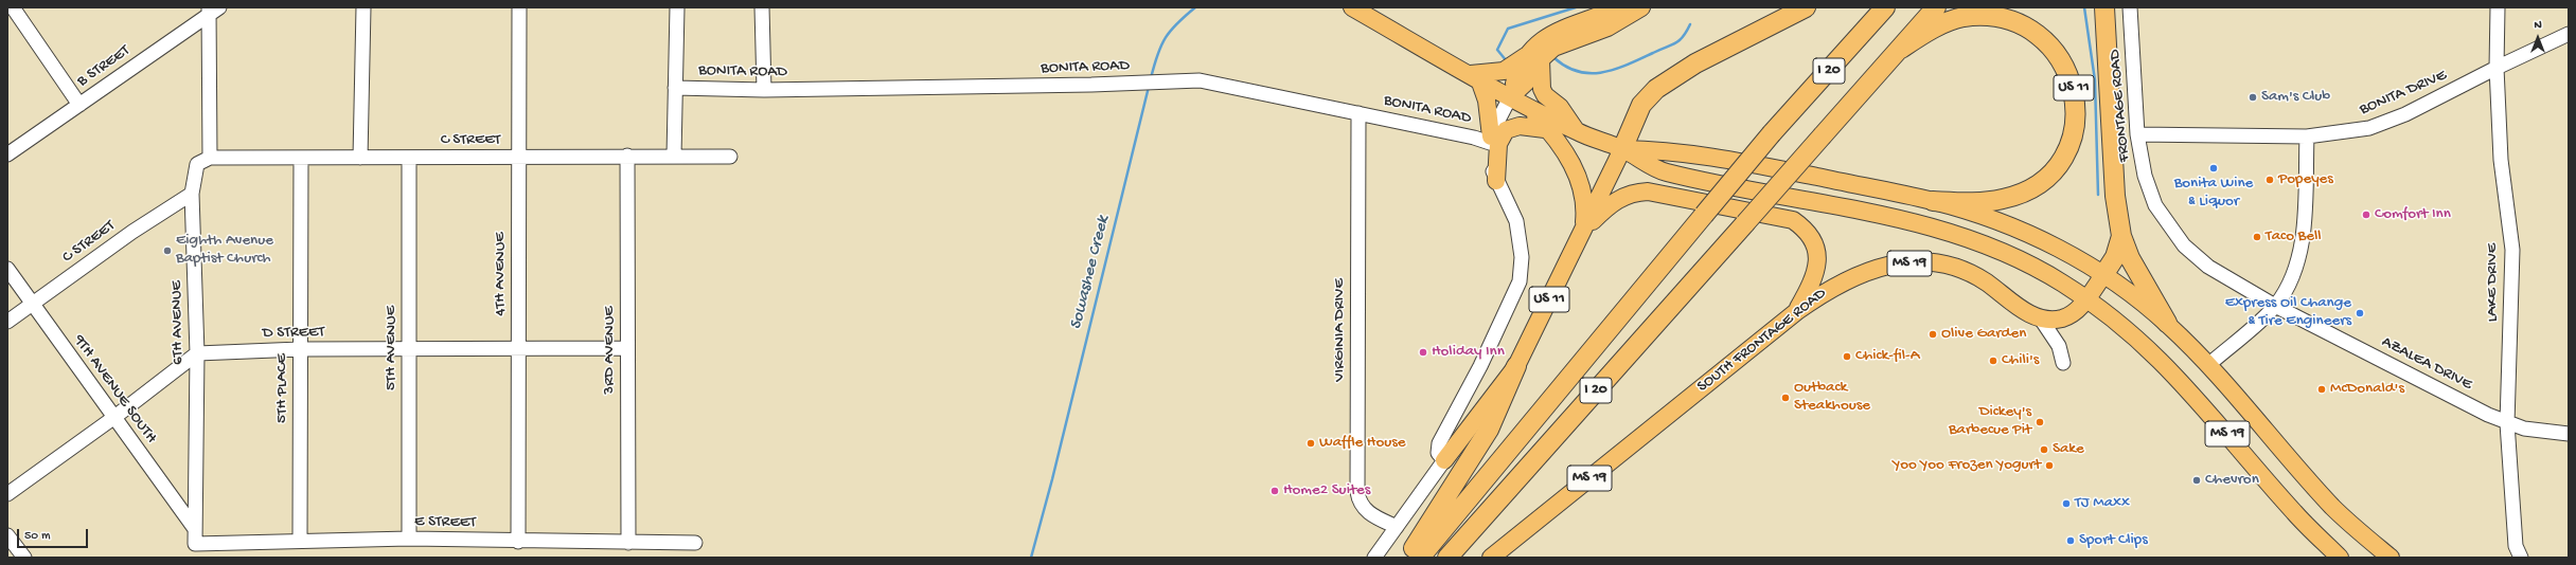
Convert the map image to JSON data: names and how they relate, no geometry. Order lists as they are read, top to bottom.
{
  "streets": {
    "highway": ["I 20", "US 11"],
    "main road": ["MS 19", "SOUTH FRONTAGE ROAD"],
    "street": [
      "B STREET",
      "BONITA ROAD",
      "BONITA DRIVE",
      "FRONTAGE ROAD",
      "C STREET",
      "4TH AVENUE",
      "LAKE DRIVE",
      "6TH AVENUE",
      "VIRGINIA DRIVE",
      "D STREET",
      "5TH AVENUE",
      "3RD AVENUE",
      "AZALEA DRIVE",
      "5TH PLACE",
      "9TH AVENUE SOUTH",
      "E STREET"
    ]
  },
  "crossings": [
    ["BONITA ROAD", "VIRGINIA DRIVE"],
    ["I 20", "US 11"],
    ["US 11", "MS 19"],
    ["BONITA DRIVE", "FRONTAGE ROAD"],
    ["BONITA DRIVE", "LAKE DRIVE"],
    ["FRONTAGE ROAD", "AZALEA DRIVE"],
    ["C STREET", "4TH AVENUE"],
    ["C STREET", "6TH AVENUE"],
    ["C STREET", "5TH AVENUE"],
    ["C STREET", "3RD AVENUE"],
    ["C STREET", "5TH PLACE"],
    ["C STREET", "9TH AVENUE SOUTH"],
    ["MS 19", "SOUTH FRONTAGE ROAD"],
    ["4TH AVENUE", "D STREET"],
    ["4TH AVENUE", "E STREET"],
    ["LAKE DRIVE", "AZALEA DRIVE"],
    ["6TH AVENUE", "D STREET"],
    ["6TH AVENUE", "9TH AVENUE SOUTH"],
    ["6TH AVENUE", "E STREET"],
    ["D STREET", "5TH AVENUE"],
    ["D STREET", "3RD AVENUE"],
    ["D STREET", "5TH PLACE"],
    ["5TH AVENUE", "E STREET"],
    ["3RD AVENUE", "E STREET"],
    ["5TH PLACE", "E STREET"]
  ],
  "water": ["Sowashee Creek"],
  "places": [
    "Sam's Club",
    "Bonita Wine & Liquor",
    "Popeyes",
    "Comfort Inn",
    "Taco Bell",
    "Eighth Avenue Baptist Church",
    "Express Oil Change & Tire Engineers",
    "Olive Garden",
    "Holiday Inn",
    "Chick-fil-A",
    "Chili's",
    "McDonald's",
    "Outback Steakhouse",
    "Dickey's Barbecue Pit",
    "Waffle House",
    "Sake",
    "Yoo Yoo Frozen Yogurt",
    "Chevron",
    "Home2 Suites",
    "TJ Maxx",
    "Sport Clips"
  ],
  "scale_bar": "50 m",
  "north": "top"
}
